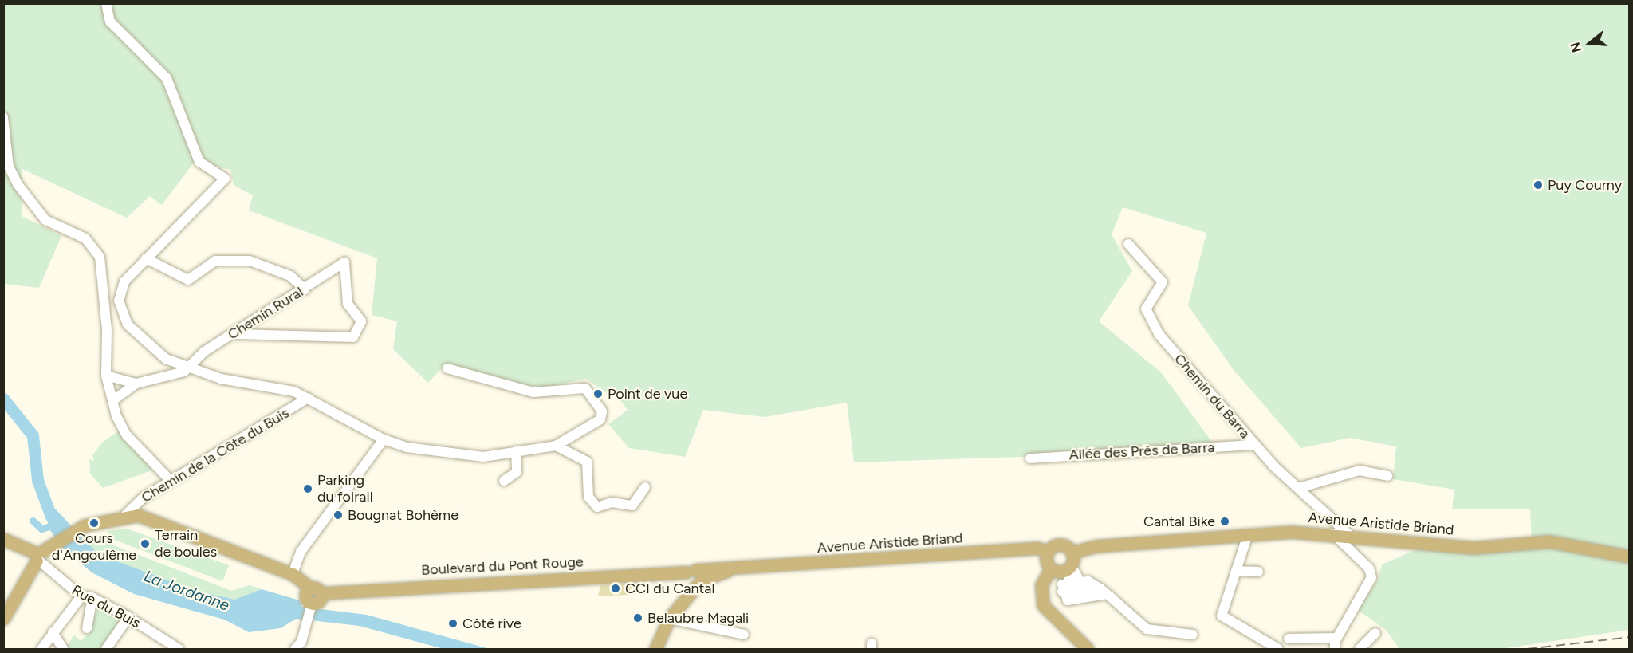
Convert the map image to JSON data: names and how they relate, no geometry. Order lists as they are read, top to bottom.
{
  "streets": {
    "main road": ["Avenue Aristide Briand", "Boulevard du Pont Rouge"],
    "street": [
      "Chemin Rural",
      "Chemin du Barra",
      "Allée des Près de Barra",
      "Chemin de la Côte du Buis",
      "Rue du Buis"
    ]
  },
  "crossings": [
    ["Chemin du Barra", "Allée des Près de Barra"],
    ["Chemin du Barra", "Avenue Aristide Briand"],
    ["Avenue Aristide Briand", "Boulevard du Pont Rouge"]
  ],
  "water": ["La Jordanne"],
  "places": [
    "Puy Courny",
    "Point de vue",
    "Parking du foirail",
    "Bougnat Bohème",
    "Cantal Bike",
    "Cours d'Angoulême",
    "Terrain de boules",
    "CCI du Cantal",
    "Belaubre Magali",
    "Côté rive"
  ],
  "north": "left"
}
